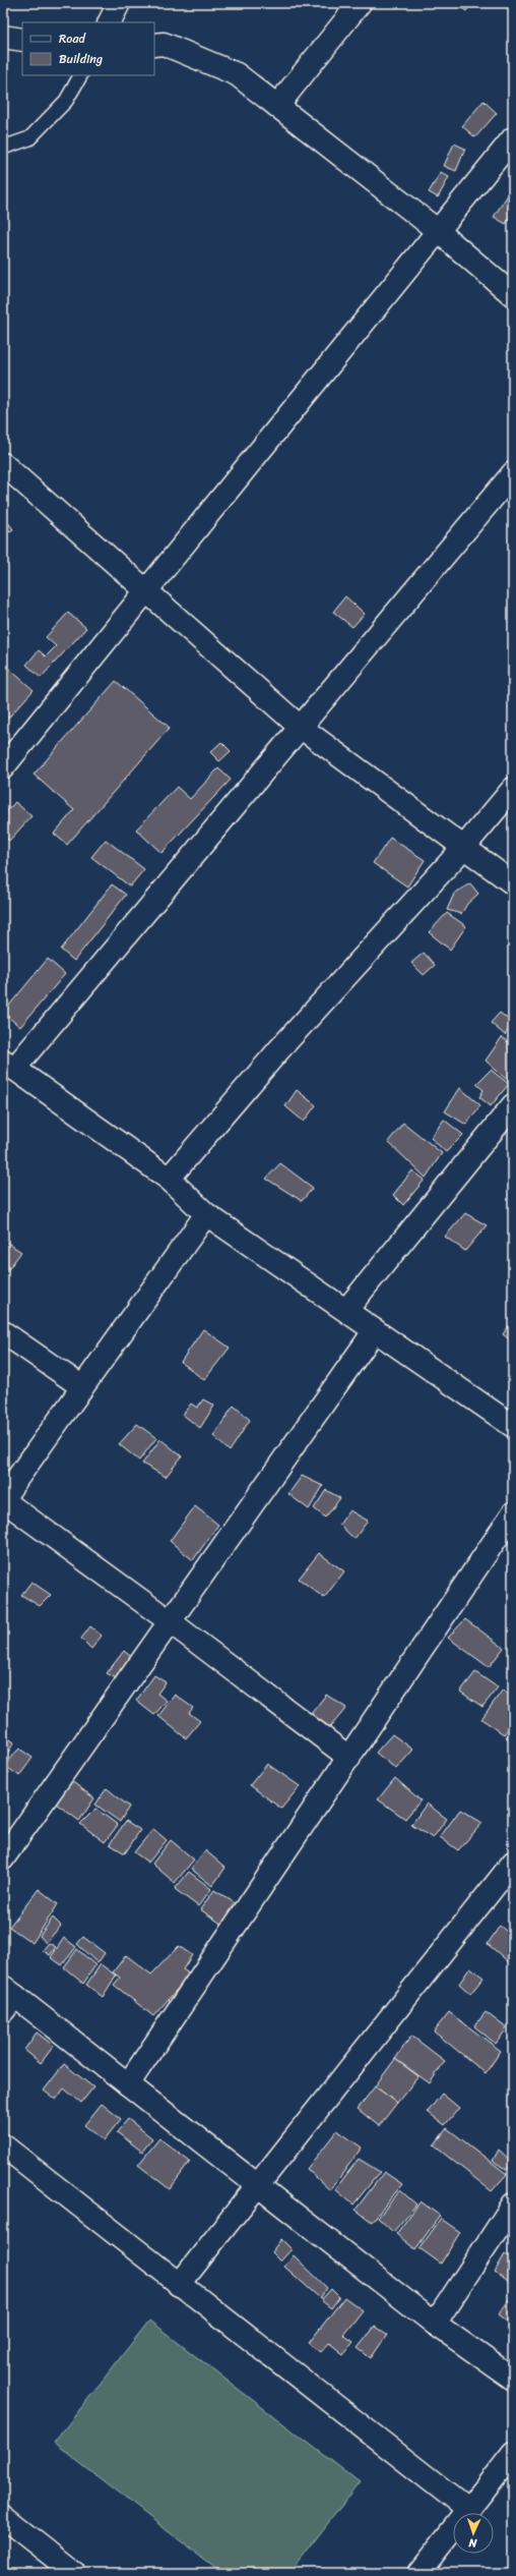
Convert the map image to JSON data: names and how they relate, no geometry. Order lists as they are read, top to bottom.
{
  "legend": ["Road", "Building"],
  "north": "bottom"
}
